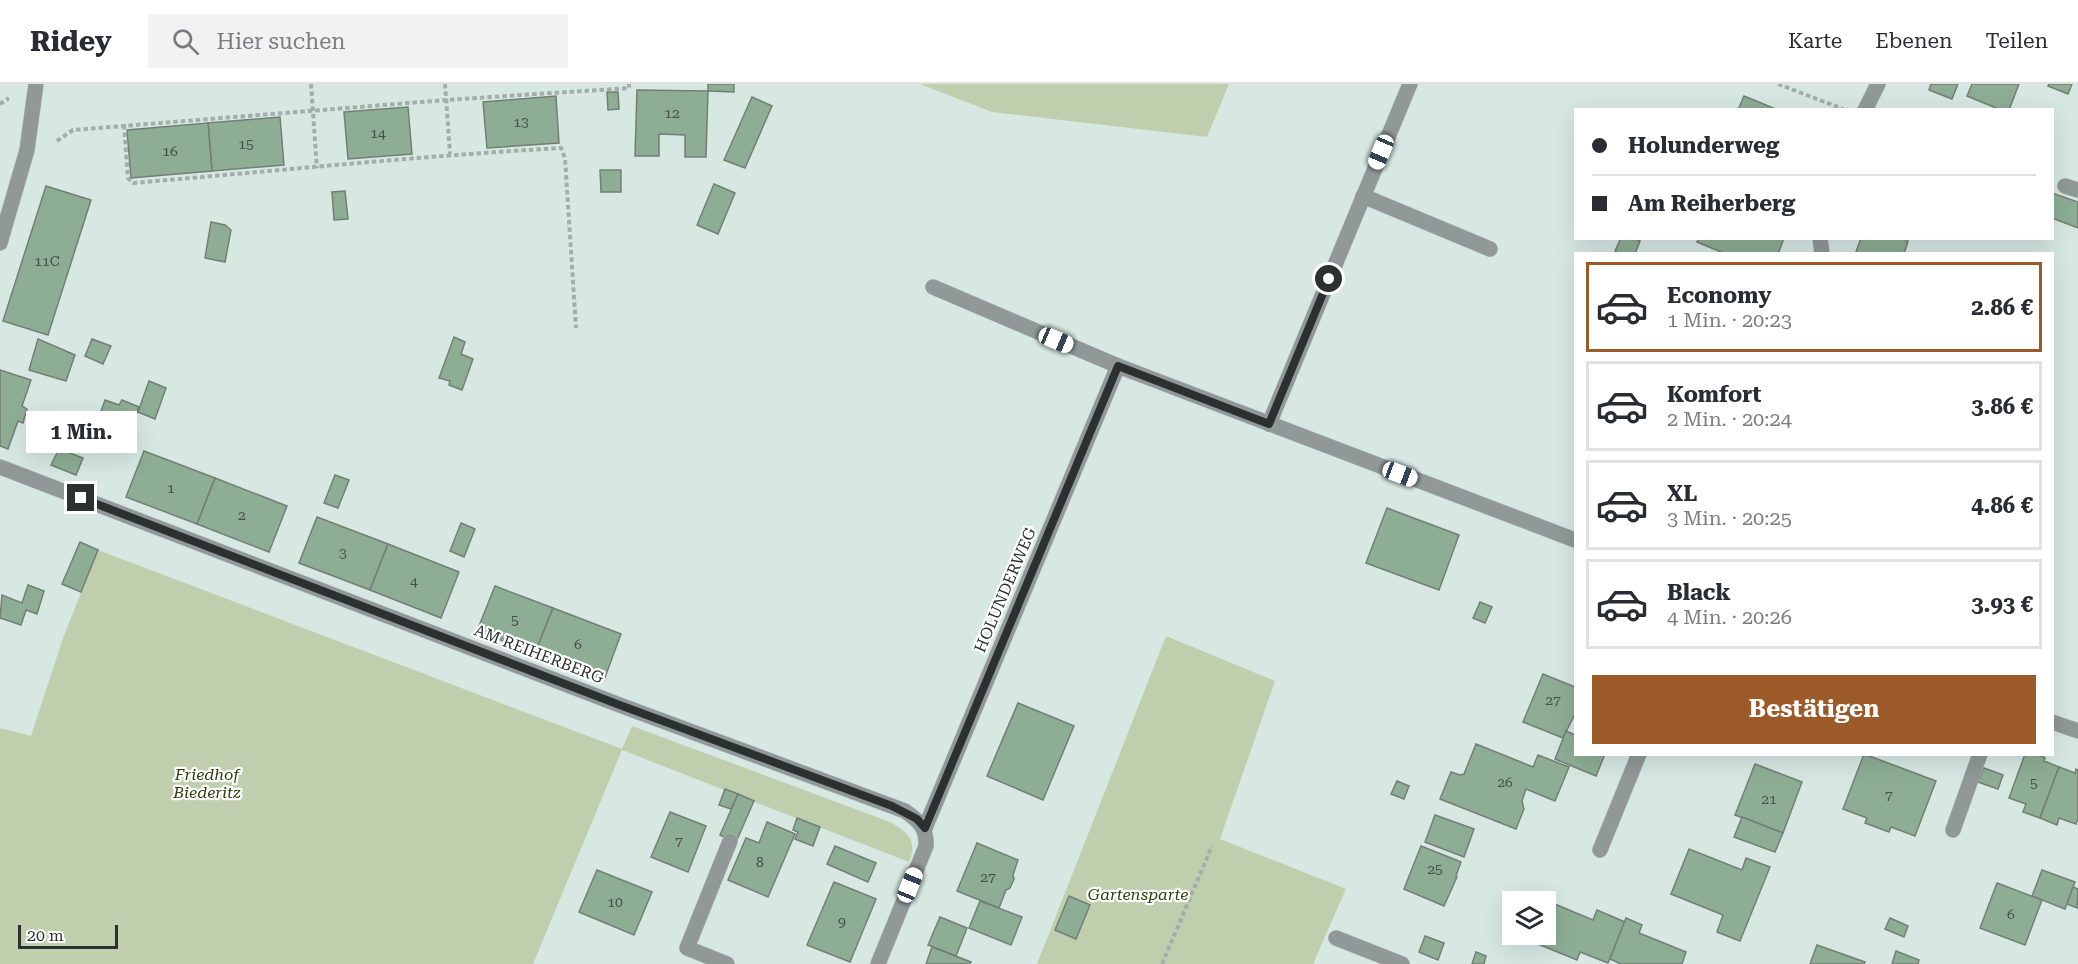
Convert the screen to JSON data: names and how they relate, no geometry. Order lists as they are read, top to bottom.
{
  "streets": {
    "street": ["HOLUNDERWEG", "AM REIHERBERG"]
  },
  "crossings": [
    ["HOLUNDERWEG", "AM REIHERBERG"]
  ],
  "parks": ["Friedhof Biederitz", "Gartensparte"],
  "house_numbers": [
    "12",
    "13",
    "14",
    "15",
    "16",
    "11C",
    "1",
    "2",
    "3",
    "4",
    "5",
    "6",
    "27",
    "26",
    "5",
    "7",
    "21",
    "7",
    "8",
    "25",
    "27",
    "10",
    "6",
    "9"
  ],
  "scale_bar": "20 m",
  "page": {
    "header": "Ridey",
    "search": "Hier suchen",
    "nav": ["Karte", "Ebenen", "Teilen"],
    "banner": ["Holunderweg", "Am Reiherberg"],
    "list": [
      {
        "name": "Economy",
        "note": "1 Min. · 20:23",
        "value": "2.86 €"
      },
      {
        "name": "Komfort",
        "note": "2 Min. · 20:24",
        "value": "3.86 €"
      },
      {
        "name": "XL",
        "note": "3 Min. · 20:25",
        "value": "4.86 €"
      },
      {
        "name": "Black",
        "note": "4 Min. · 20:26",
        "value": "3.93 €"
      }
    ],
    "bubble": "1 Min.",
    "buttons": "Bestätigen",
    "scale": "20 m"
  }
}
